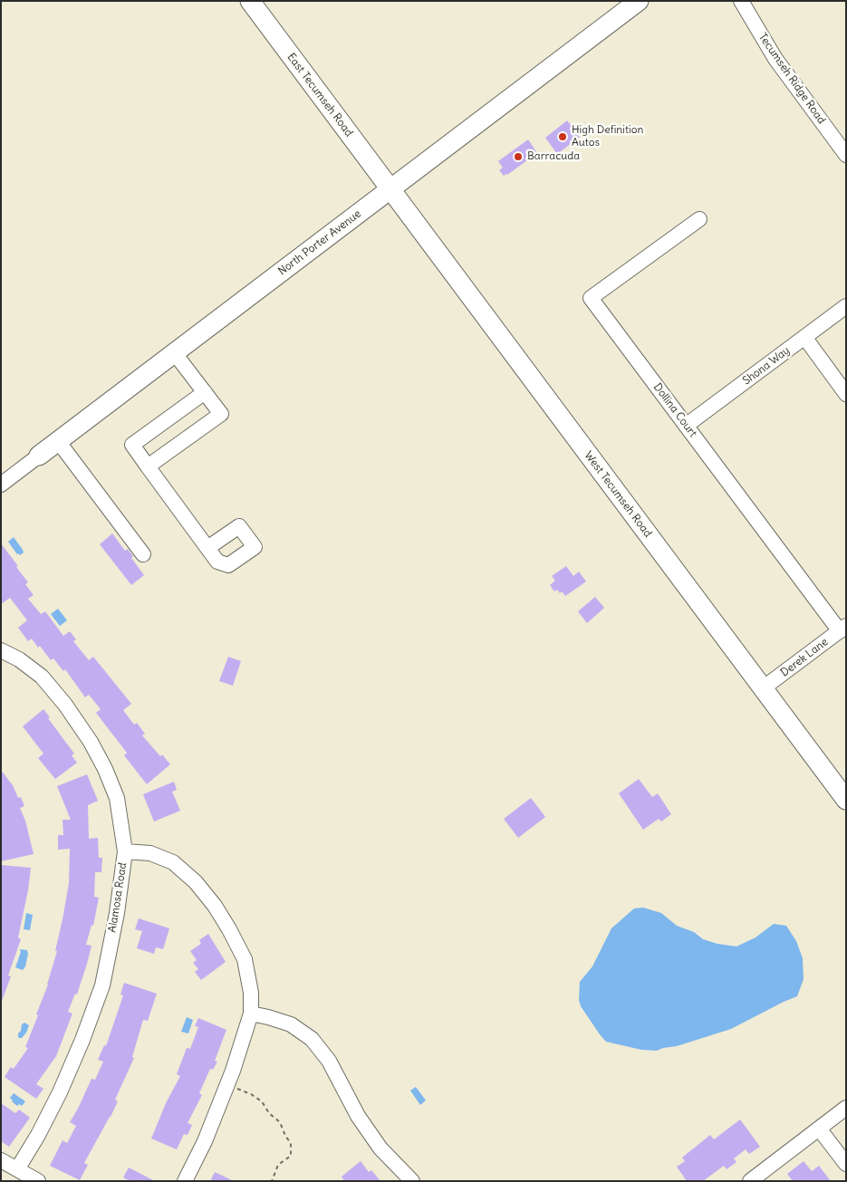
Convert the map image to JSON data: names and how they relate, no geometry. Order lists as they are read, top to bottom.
{
  "streets": {
    "main road": ["East Tecumseh Road", "North Porter Avenue", "West Tecumseh Road"],
    "street": [
      "Tecumseh Ridge Road",
      "Shona Way",
      "Dollina Court",
      "Derek Lane",
      "Alamosa Road"
    ]
  },
  "crossings": [
    ["East Tecumseh Road", "North Porter Avenue"],
    ["East Tecumseh Road", "West Tecumseh Road"],
    ["North Porter Avenue", "West Tecumseh Road"],
    ["Shona Way", "Dollina Court"],
    ["Dollina Court", "Derek Lane"],
    ["West Tecumseh Road", "Derek Lane"]
  ],
  "places": ["High Definition Autos", "Barracuda"]
}
